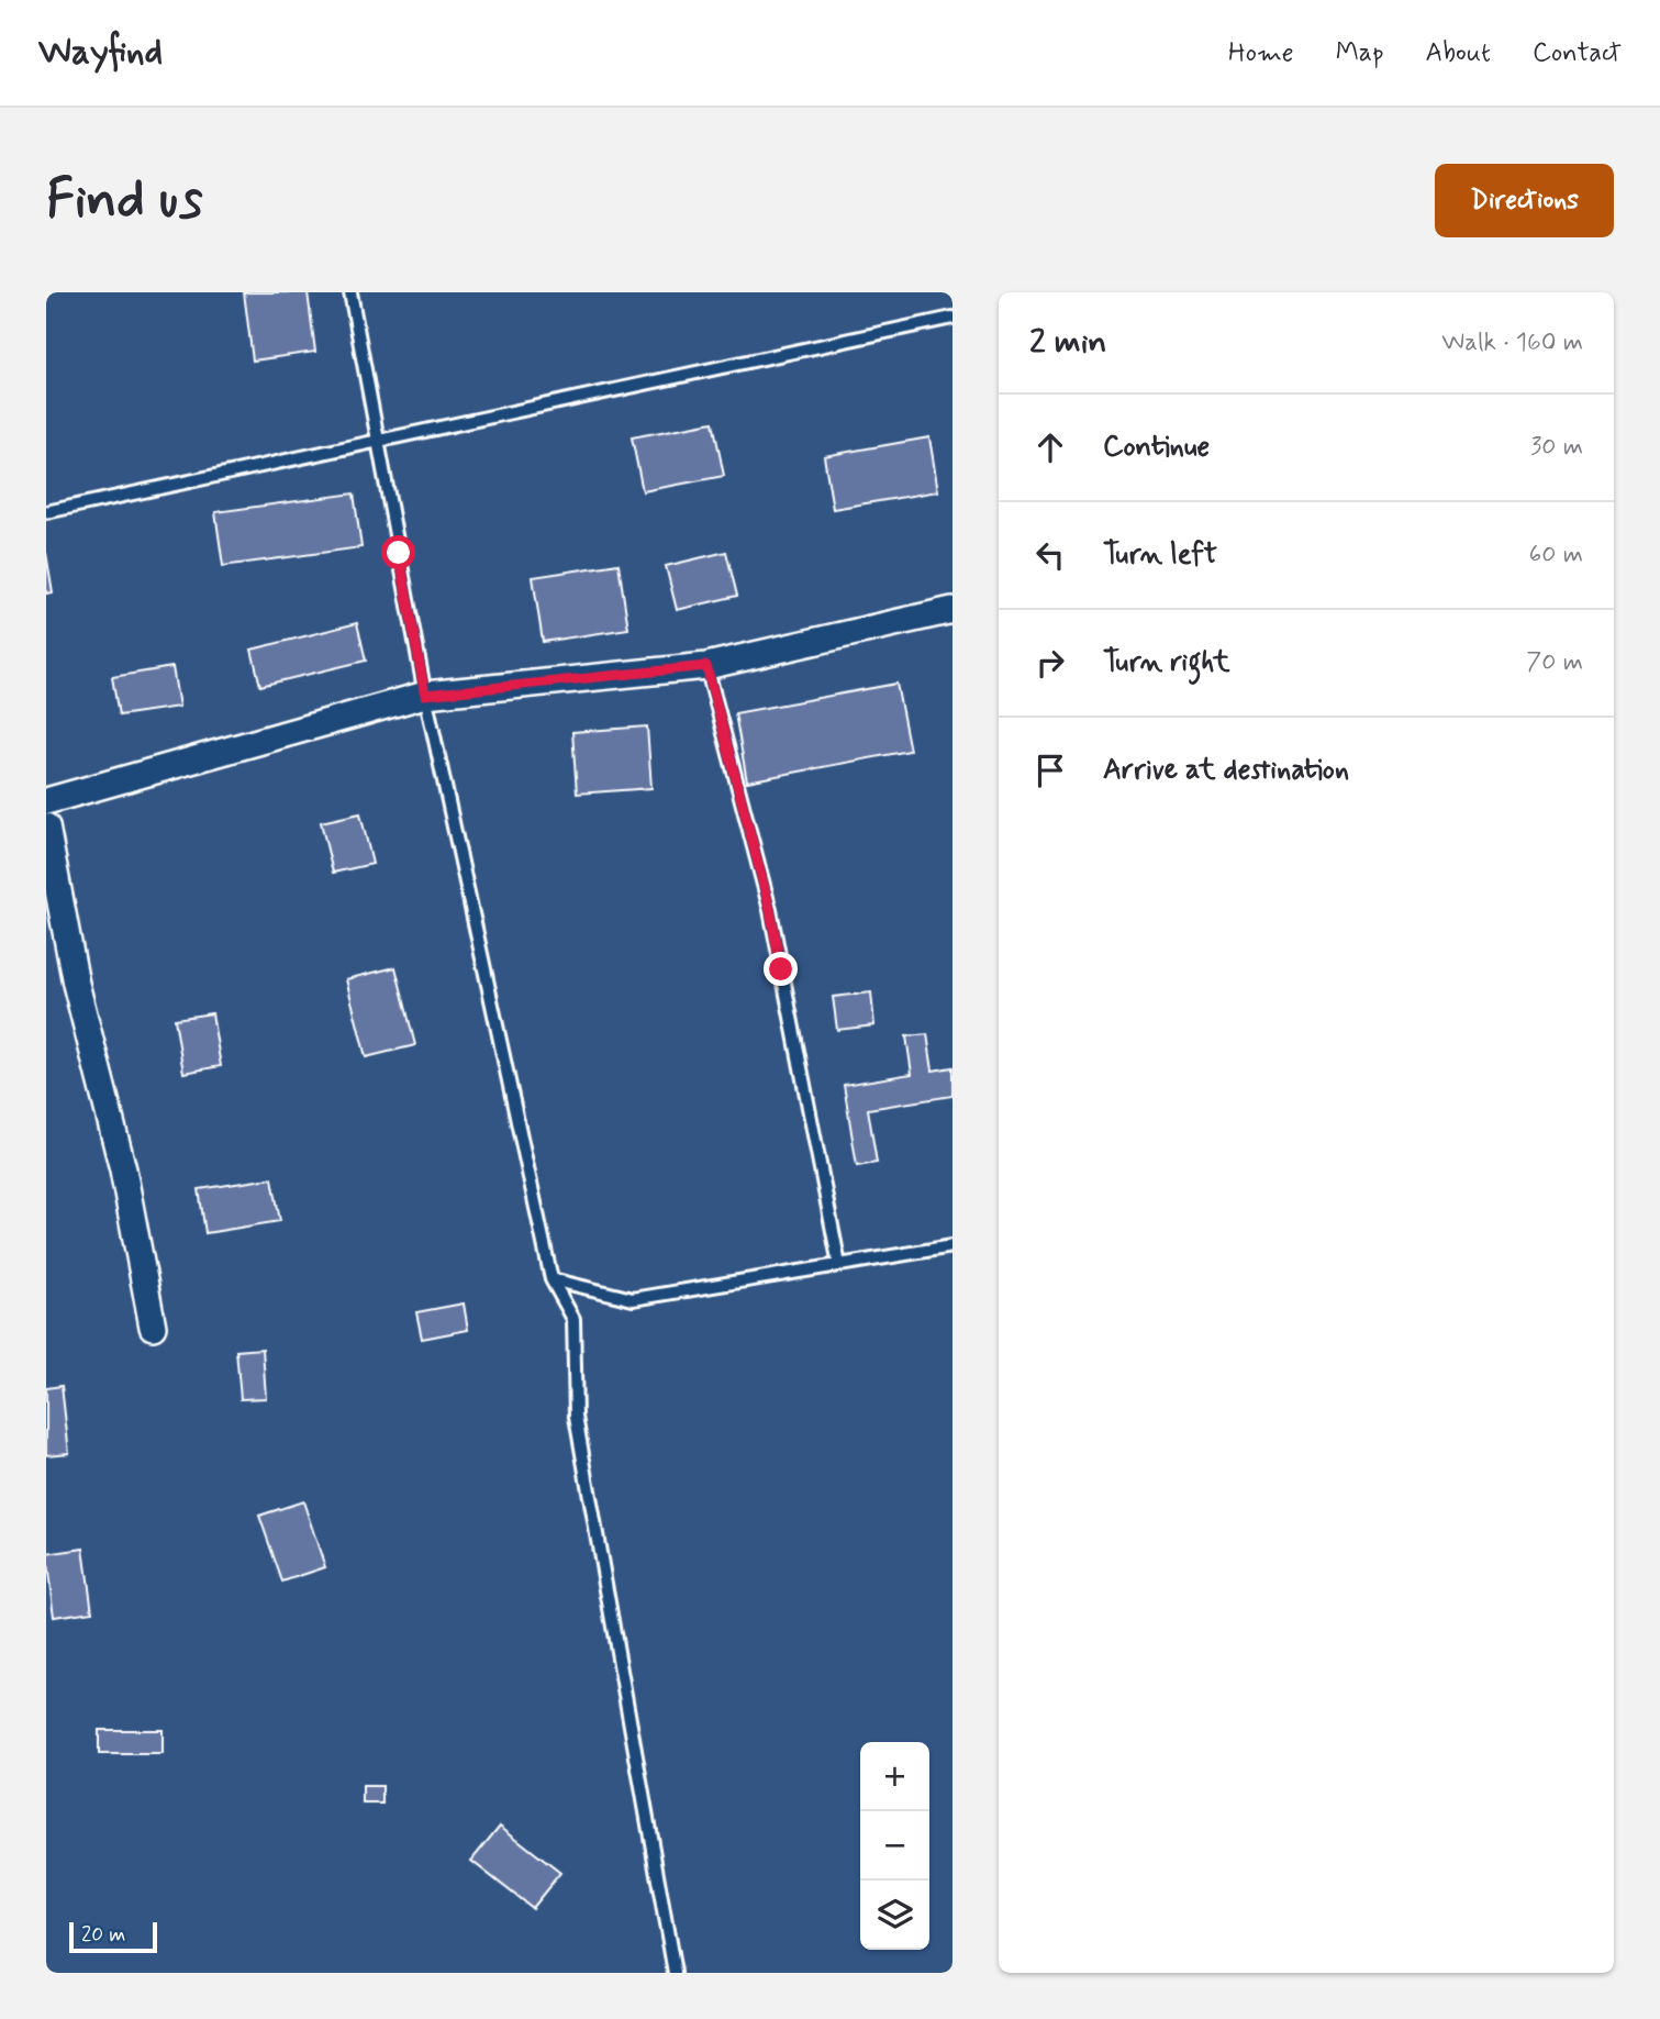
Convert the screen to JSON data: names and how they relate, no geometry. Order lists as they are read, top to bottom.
{
  "scale_bar": "20 m",
  "page": {
    "header": "Wayfind",
    "nav": [
      "Home",
      "Map",
      "About",
      "Contact"
    ],
    "buttons": "Directions",
    "title": "Find us",
    "heading": ["2 min", "Walk · 160 m"],
    "list": [
      ["Continue", "30 m"],
      ["Turn left", "60 m"],
      ["Turn right", "70 m"],
      "Arrive at destination"
    ],
    "map_buttons": ["+", "−"],
    "scale": "20 m"
  }
}
